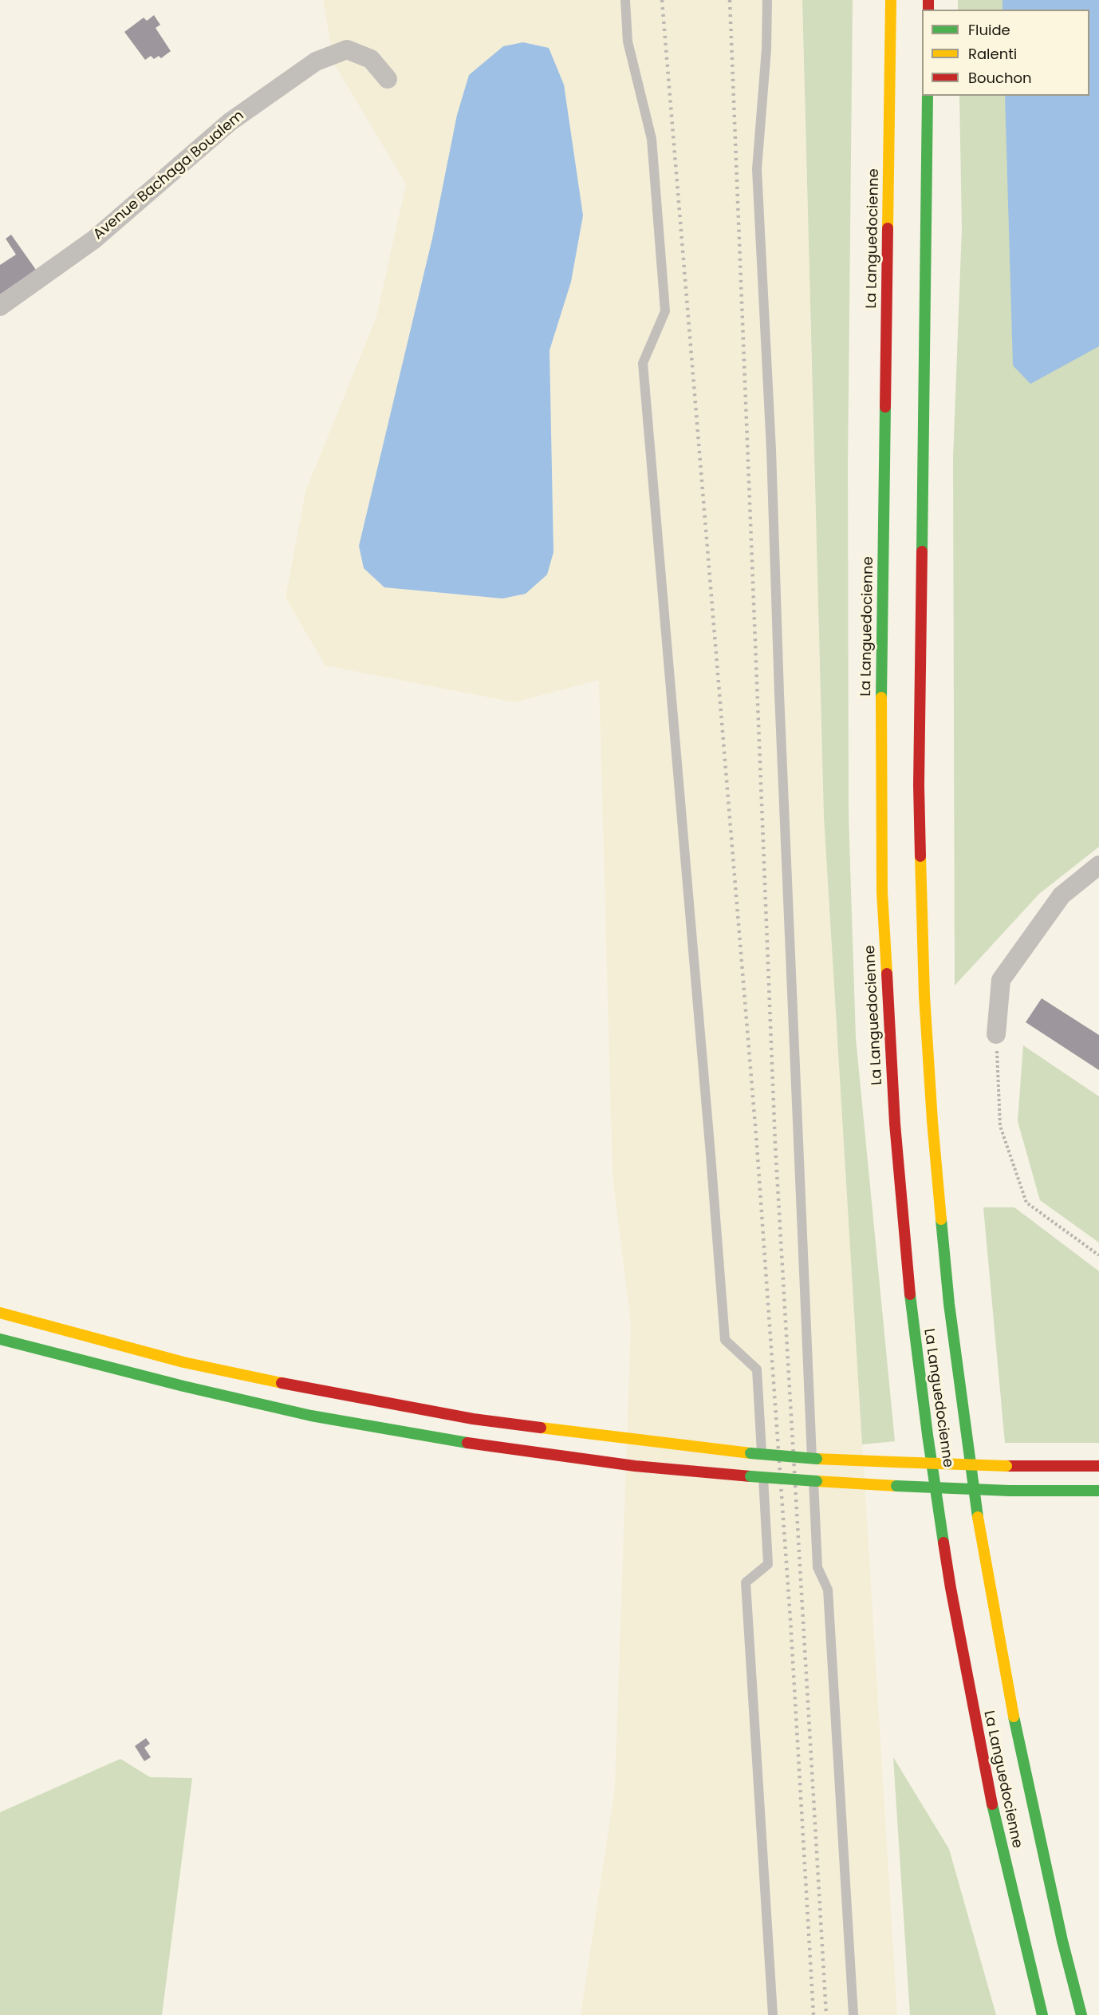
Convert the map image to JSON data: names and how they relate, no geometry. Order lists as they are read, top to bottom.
{
  "streets": {
    "highway": ["La Languedocienne"],
    "street": ["Avenue Bachaga Boualem"]
  },
  "legend": ["Fluide", "Ralenti", "Bouchon"]
}
